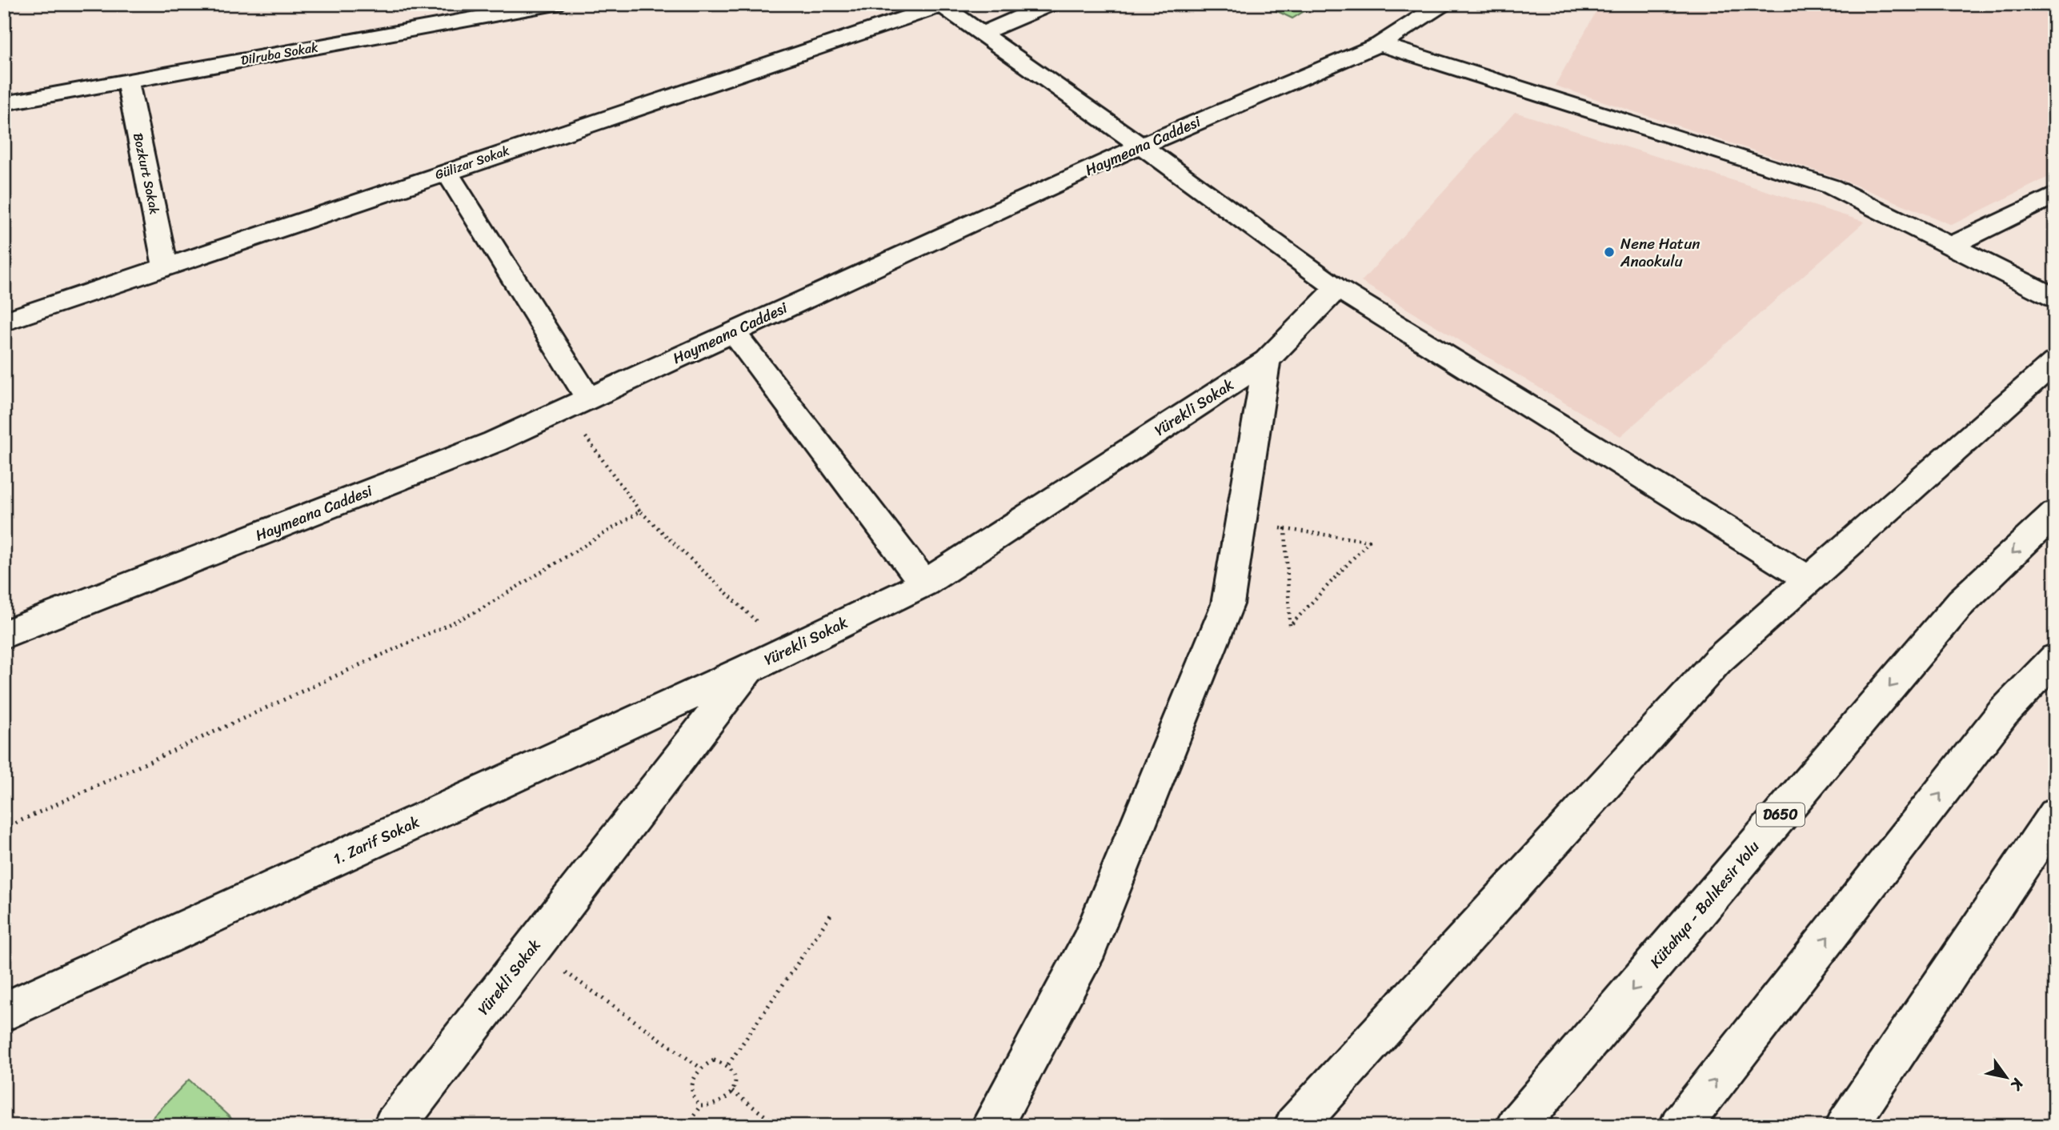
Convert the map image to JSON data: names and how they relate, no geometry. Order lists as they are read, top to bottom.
{
  "streets": {
    "main road": [
      "Dilruba Sokak",
      "Haymeana Caddesi",
      "Gülizar Sokak",
      "Bozkurt Sokak",
      "Yürekli Sokak",
      "D650",
      "1. Zarif Sokak",
      "Kütahya - Balıkesir Yolu"
    ]
  },
  "crossings": [
    ["Dilruba Sokak", "Bozkurt Sokak"],
    ["Gülizar Sokak", "Bozkurt Sokak"],
    ["Yürekli Sokak", "1. Zarif Sokak"]
  ],
  "places": ["Nene Hatun Anaokulu"],
  "north": "bottom right"
}
